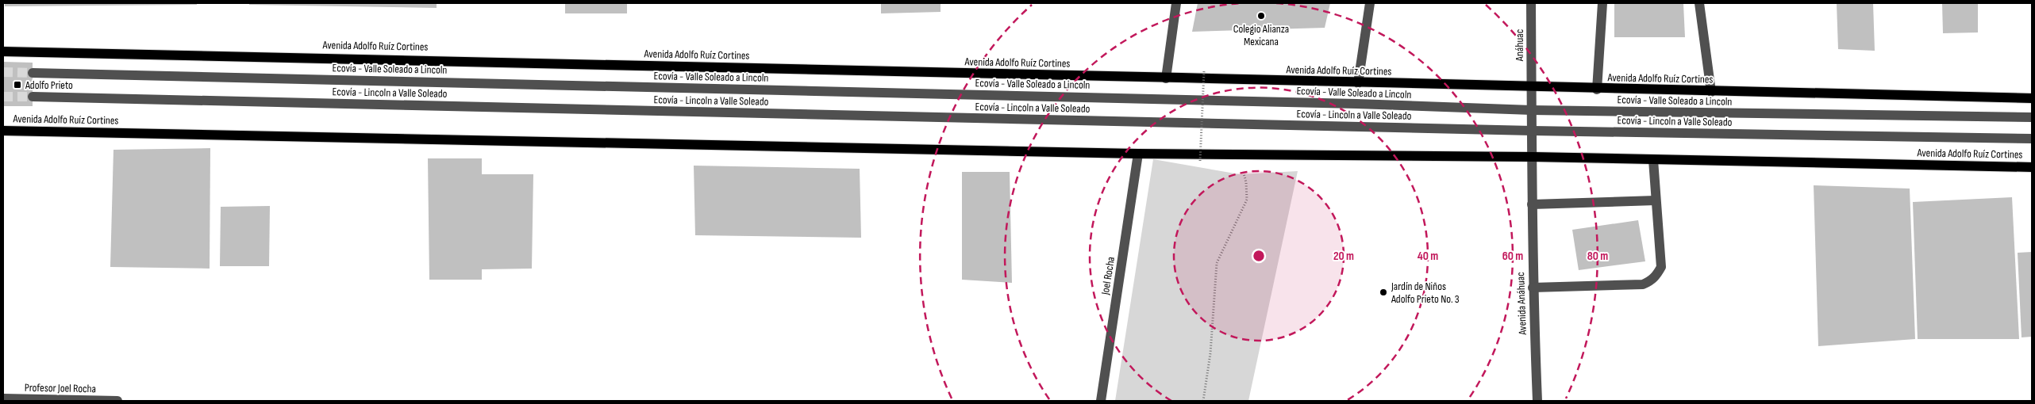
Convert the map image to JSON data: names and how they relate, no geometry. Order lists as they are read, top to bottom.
{
  "streets": {
    "main road": ["Avenida Adolfo Ruíz Cortines"],
    "street": [
      "Anáhuac",
      "Ecovía - Valle Soleado a Lincoln",
      "Ecovía - Lincoln a Valle Soleado",
      "Joel Rocha",
      "Avenida Anáhuac",
      "Profesor Joel Rocha"
    ]
  },
  "crossings": [
    ["Anáhuac", "Avenida Adolfo Ruíz Cortines"],
    ["Anáhuac", "Ecovía - Valle Soleado a Lincoln"],
    ["Anáhuac", "Ecovía - Lincoln a Valle Soleado"],
    ["Anáhuac", "Avenida Anáhuac"],
    ["Avenida Adolfo Ruíz Cortines", "Joel Rocha"],
    ["Avenida Adolfo Ruíz Cortines", "Avenida Anáhuac"],
    ["Ecovía - Lincoln a Valle Soleado", "Avenida Anáhuac"]
  ],
  "places": {
    "other": ["Colegio Alianza Mexicana", "Jardín de Niños Adolfo Prieto No. 3"],
    "transit": ["Adolfo Prieto"]
  },
  "rings": [
    "20 m",
    "40 m",
    "60 m",
    "80 m"
  ]
}
